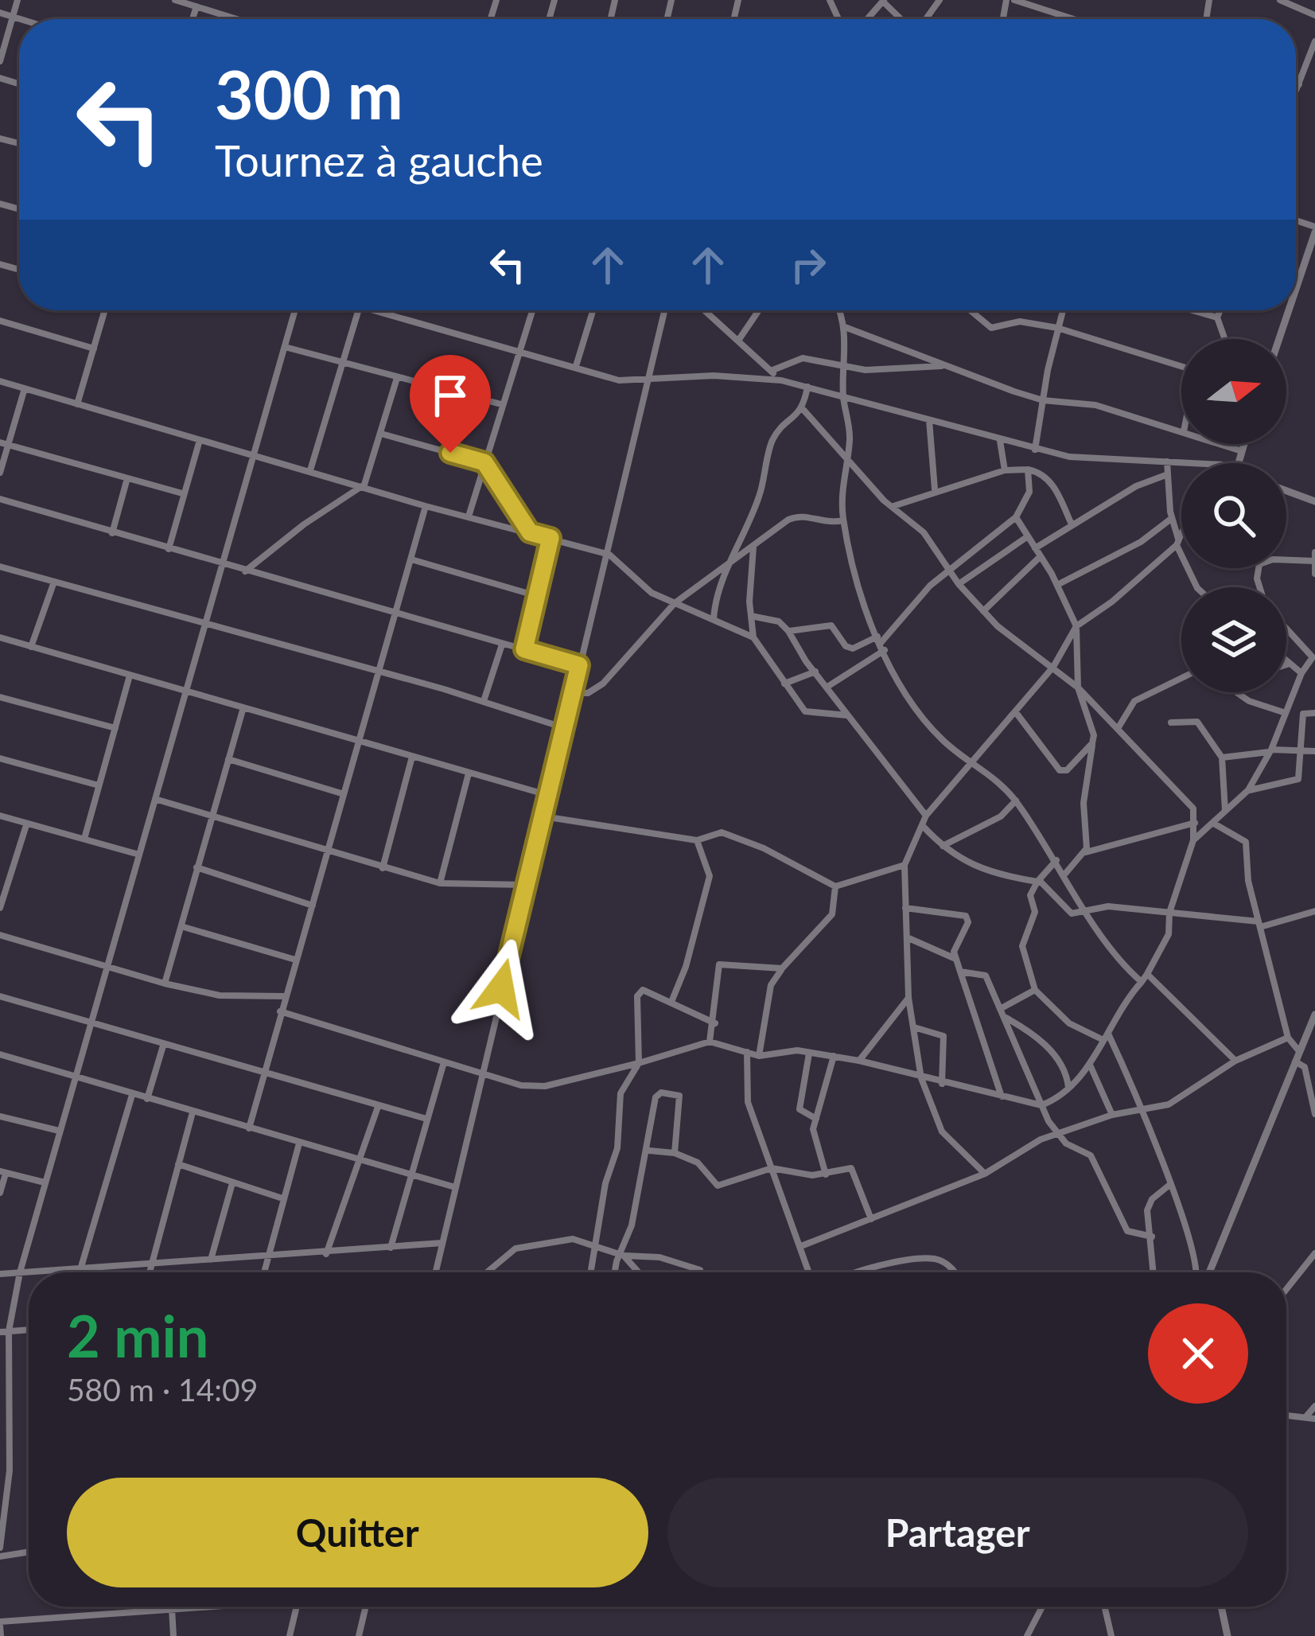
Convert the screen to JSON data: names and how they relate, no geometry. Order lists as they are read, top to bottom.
{
  "north": "right",
  "page": {
    "turn": ["300 m", "Tournez à gauche"],
    "heading": ["2 min", "580 m · 14:09"],
    "buttons": ["Quitter", "Partager"]
  }
}
